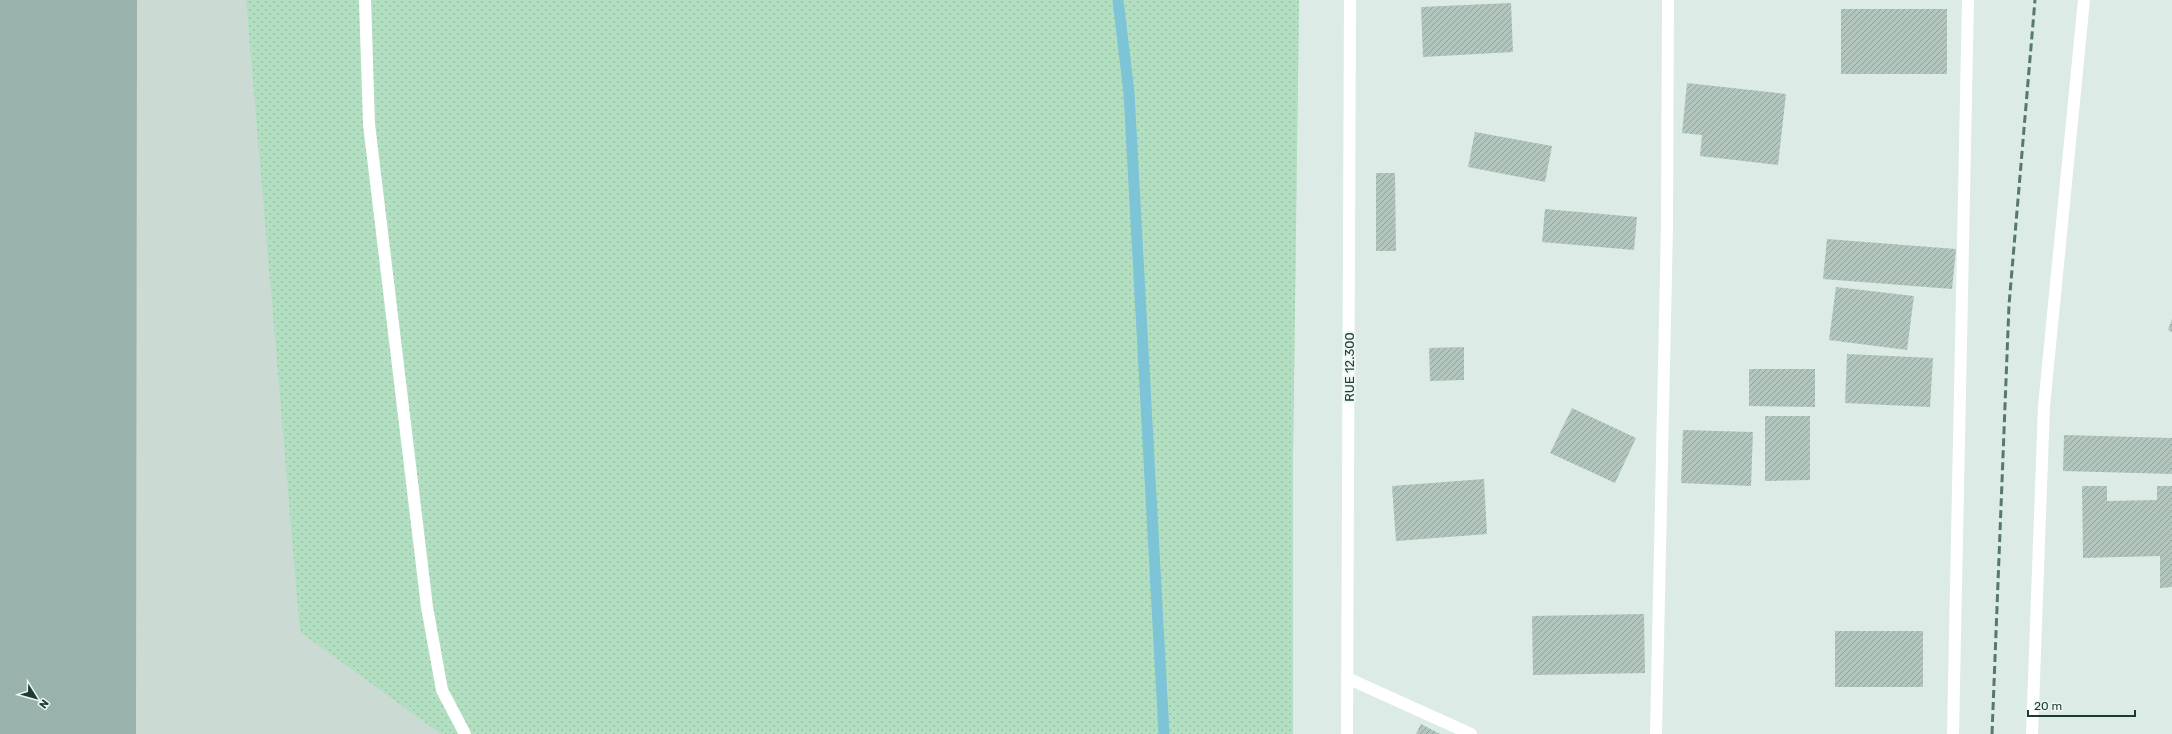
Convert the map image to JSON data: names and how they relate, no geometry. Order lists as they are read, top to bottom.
{
  "streets": {
    "street": ["RUE 12.300"]
  },
  "scale_bar": "20 m",
  "north": "bottom right"
}
